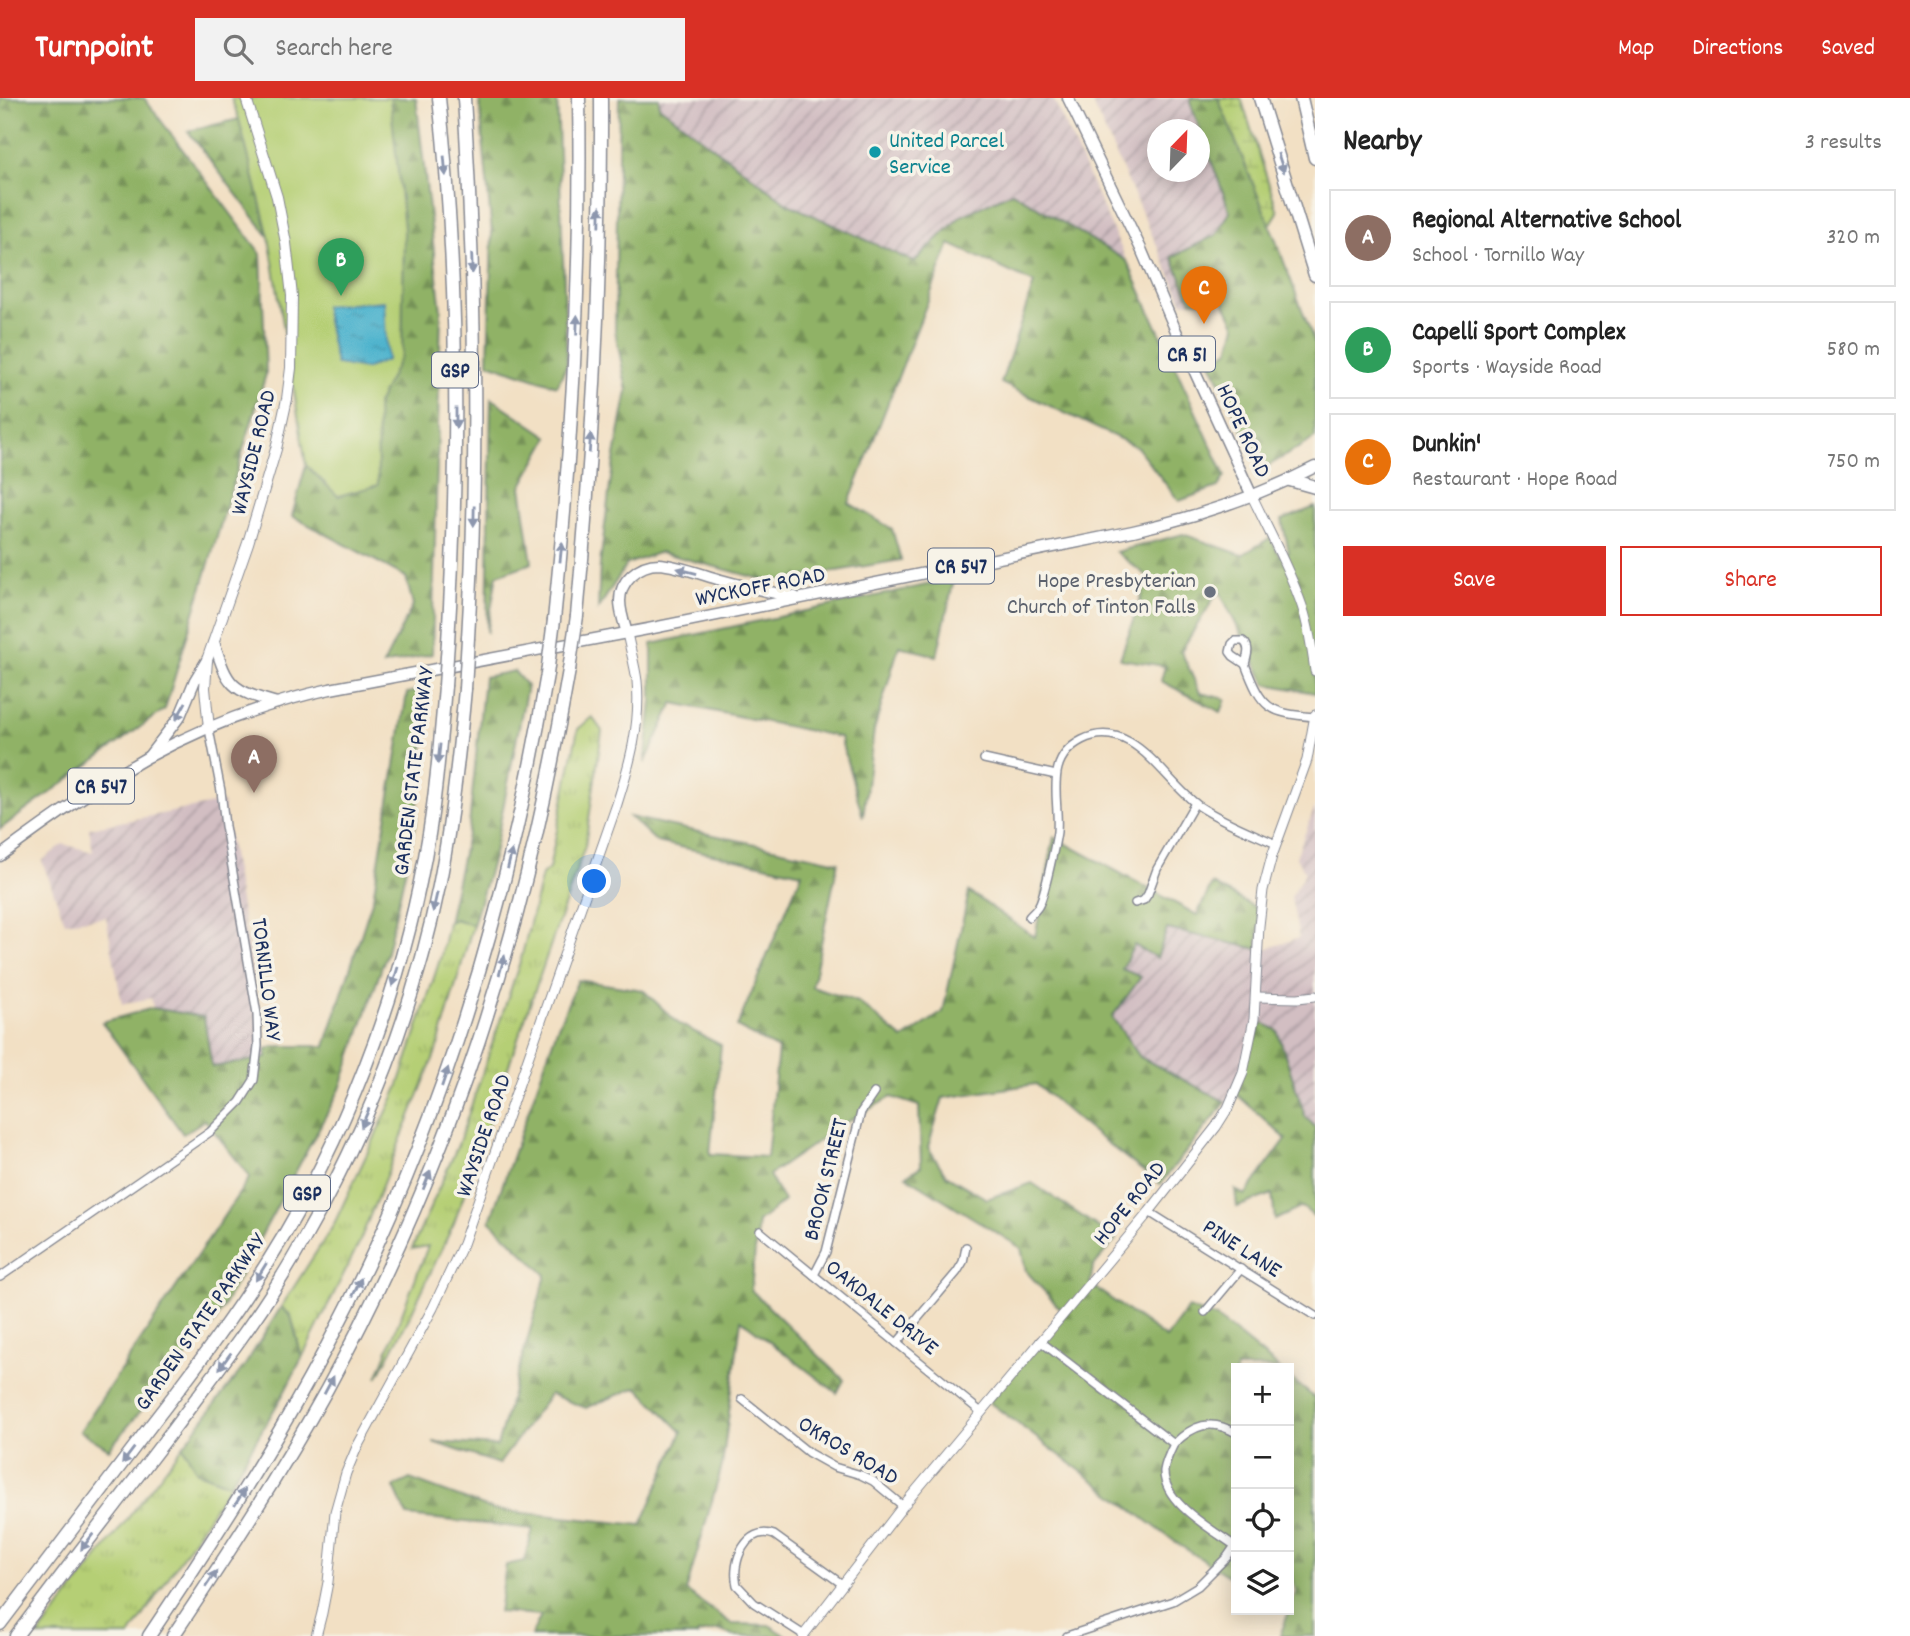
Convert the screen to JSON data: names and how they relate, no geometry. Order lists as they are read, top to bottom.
{
  "streets": {
    "highway": ["GSP", "GARDEN STATE PARKWAY"],
    "main road": [
      "CR 51",
      "HOPE ROAD",
      "WAYSIDE ROAD",
      "CR 547",
      "WYCKOFF ROAD"
    ],
    "street": [
      "TORNILLO WAY",
      "BROOK STREET",
      "PINE LANE",
      "OAKDALE DRIVE",
      "OKROS ROAD"
    ]
  },
  "crossings": [
    ["HOPE ROAD", "WYCKOFF ROAD"],
    ["HOPE ROAD", "PINE LANE"],
    ["HOPE ROAD", "OAKDALE DRIVE"],
    ["HOPE ROAD", "OKROS ROAD"],
    ["WAYSIDE ROAD", "CR 547"],
    ["WAYSIDE ROAD", "WYCKOFF ROAD"],
    ["WAYSIDE ROAD", "TORNILLO WAY"],
    ["CR 547", "WYCKOFF ROAD"],
    ["CR 547", "TORNILLO WAY"],
    ["WYCKOFF ROAD", "TORNILLO WAY"],
    ["BROOK STREET", "OAKDALE DRIVE"]
  ],
  "places": ["United Parcel Service", "Hope Presbyterian Church of Tinton Falls"],
  "north": "top right",
  "page": {
    "header": "Turnpoint",
    "search": "Search here",
    "nav": ["Map", "Directions", "Saved"],
    "heading": ["Nearby", "3 results"],
    "list": [
      {
        "mark": "A",
        "name": "Regional Alternative School",
        "note": "School · Tornillo Way",
        "value": "320 m"
      },
      {
        "mark": "B",
        "name": "Capelli Sport Complex",
        "note": "Sports · Wayside Road",
        "value": "580 m"
      },
      {
        "mark": "C",
        "name": "Dunkin'",
        "note": "Restaurant · Hope Road",
        "value": "750 m"
      }
    ],
    "pins": ["B", "C", "A"],
    "buttons": ["Save", "Share"],
    "map_buttons": ["+", "−"]
  }
}
